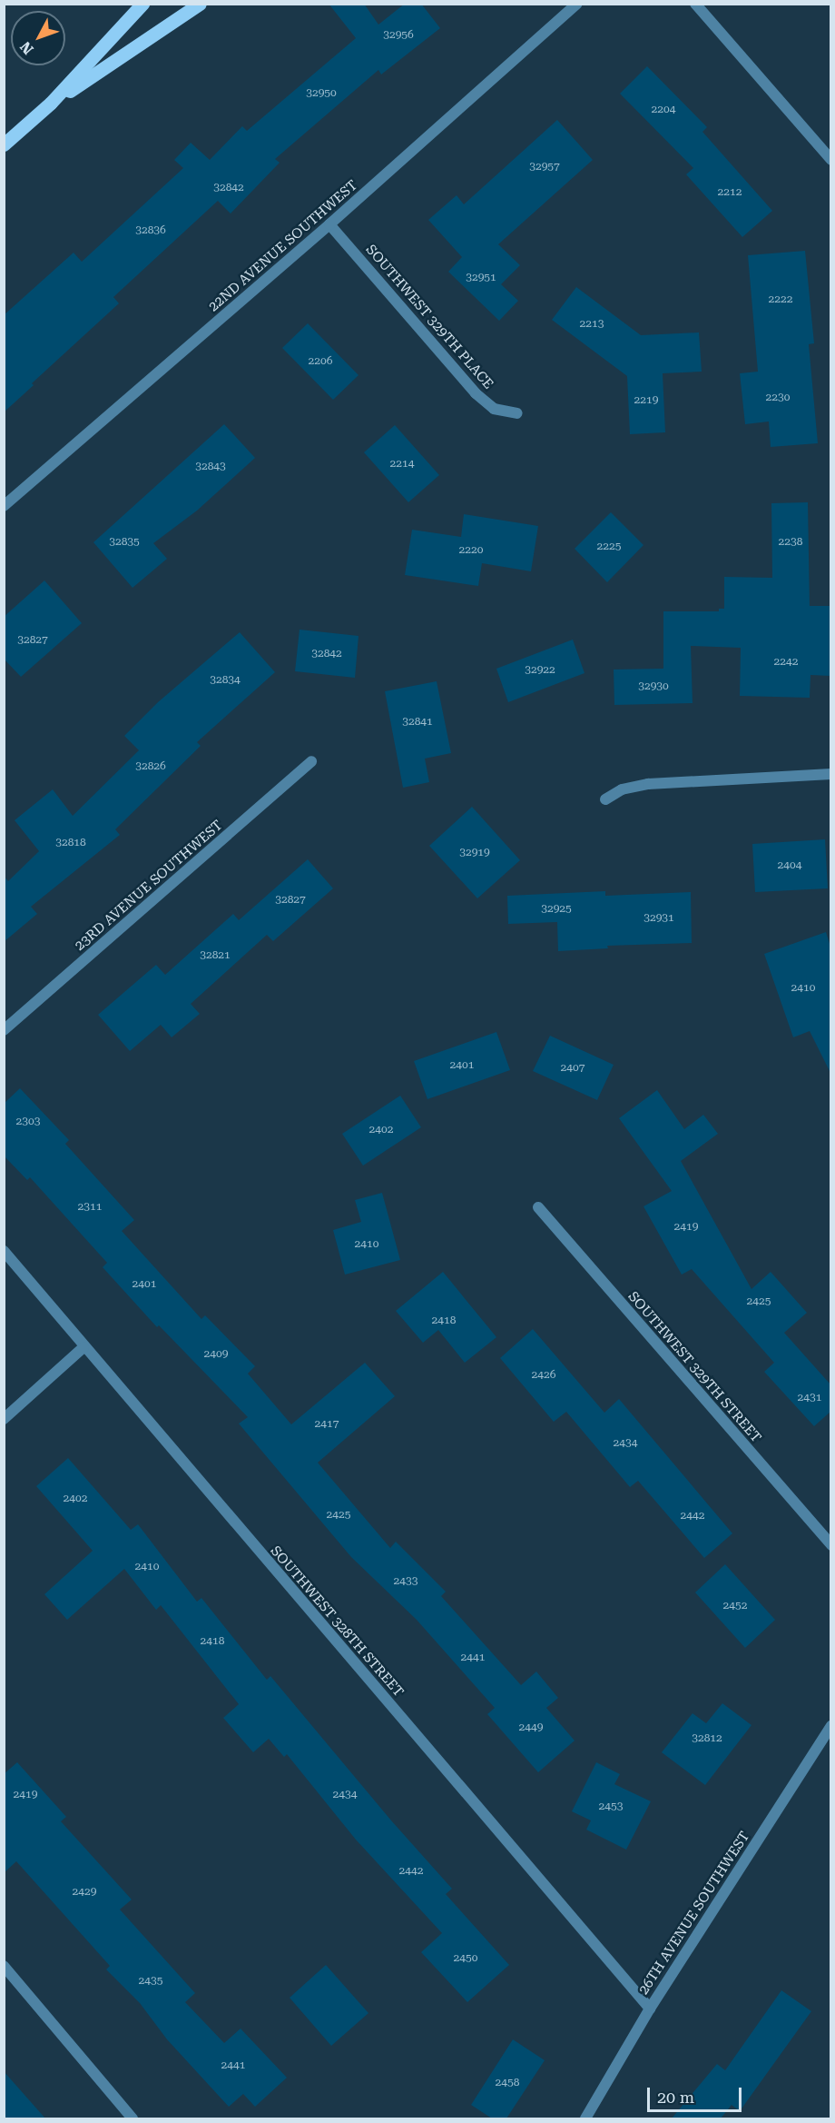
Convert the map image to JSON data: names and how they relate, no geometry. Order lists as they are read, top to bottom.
{
  "streets": {
    "street": [
      "22ND AVENUE SOUTHWEST",
      "SOUTHWEST 329TH PLACE",
      "23RD AVENUE SOUTHWEST",
      "SOUTHWEST 329TH STREET",
      "SOUTHWEST 328TH STREET",
      "26TH AVENUE SOUTHWEST"
    ]
  },
  "crossings": [
    ["22ND AVENUE SOUTHWEST", "SOUTHWEST 329TH PLACE"],
    ["SOUTHWEST 328TH STREET", "26TH AVENUE SOUTHWEST"]
  ],
  "house_numbers": [
    "32956",
    "32950",
    "2204",
    "32957",
    "32842",
    "2212",
    "32836",
    "32951",
    "2222",
    "2213",
    "2206",
    "2230",
    "2219",
    "2214",
    "32843",
    "32835",
    "2238",
    "2225",
    "2220",
    "32827",
    "32842",
    "2242",
    "32922",
    "32834",
    "32930",
    "32841",
    "32826",
    "32818",
    "32919",
    "2404",
    "32827",
    "32925",
    "32931",
    "32821",
    "2410",
    "2401",
    "2407",
    "2303",
    "2402",
    "2311",
    "2419",
    "2410",
    "2401",
    "2425",
    "2418",
    "2409",
    "2426",
    "2431",
    "2417",
    "2434",
    "2402",
    "2425",
    "2442",
    "2410",
    "2433",
    "2452",
    "2418",
    "2441",
    "2449",
    "32812",
    "2419",
    "2434",
    "2453",
    "2442",
    "2429",
    "2450",
    "2435",
    "2441",
    "2458"
  ],
  "scale_bar": "20 m",
  "north": "bottom left"
}
